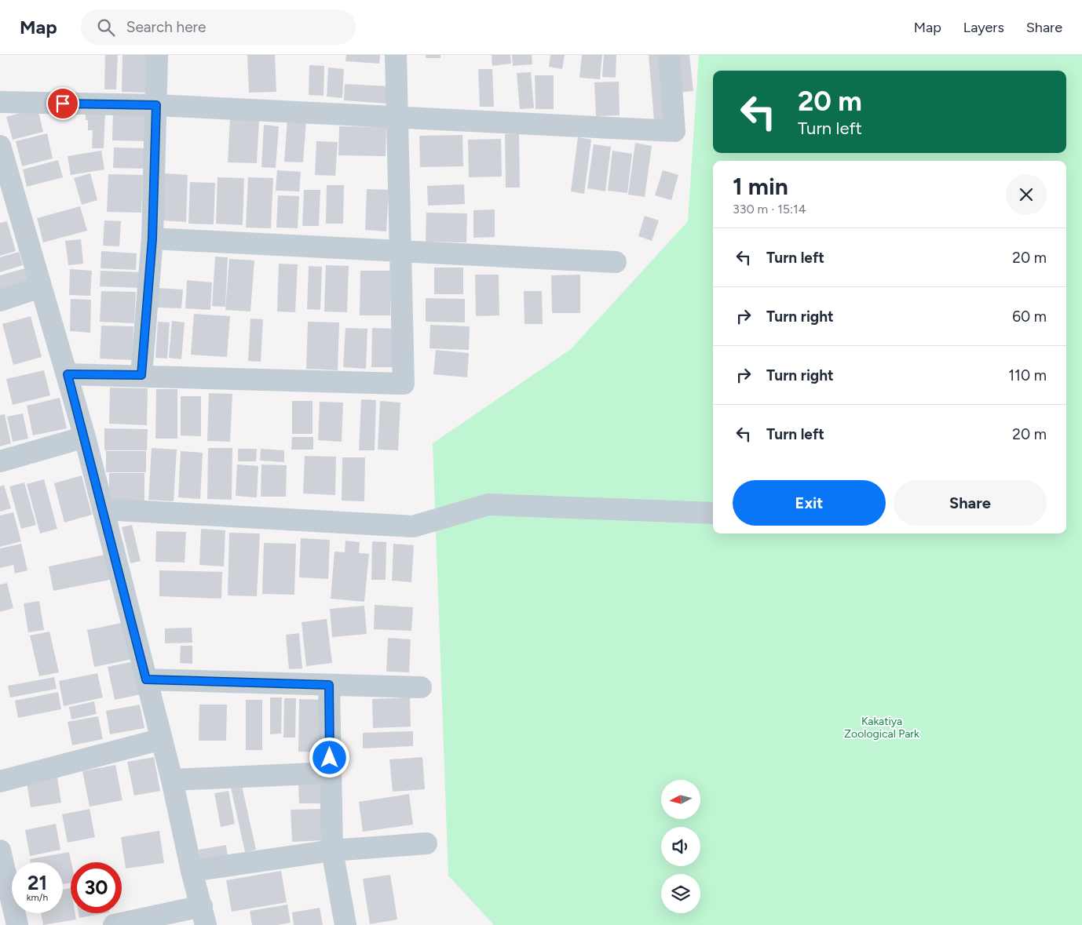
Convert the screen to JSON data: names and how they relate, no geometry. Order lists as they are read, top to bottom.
{
  "parks": ["Kakatiya Zoological Park"],
  "north": "left",
  "page": {
    "header": "Map",
    "search": "Search here",
    "nav": ["Map", "Layers", "Share"],
    "turn": ["20 m", "Turn left"],
    "heading": ["1 min", "330 m · 15:14"],
    "list": [
      {
        "name": "Turn left",
        "value": "20 m"
      },
      {
        "name": "Turn right",
        "value": "60 m"
      },
      {
        "name": "Turn right",
        "value": "110 m"
      },
      {
        "name": "Turn left",
        "value": "20 m"
      }
    ],
    "buttons": ["Exit", "Share"],
    "speed": "21 km/h",
    "limit": "30"
  }
}
